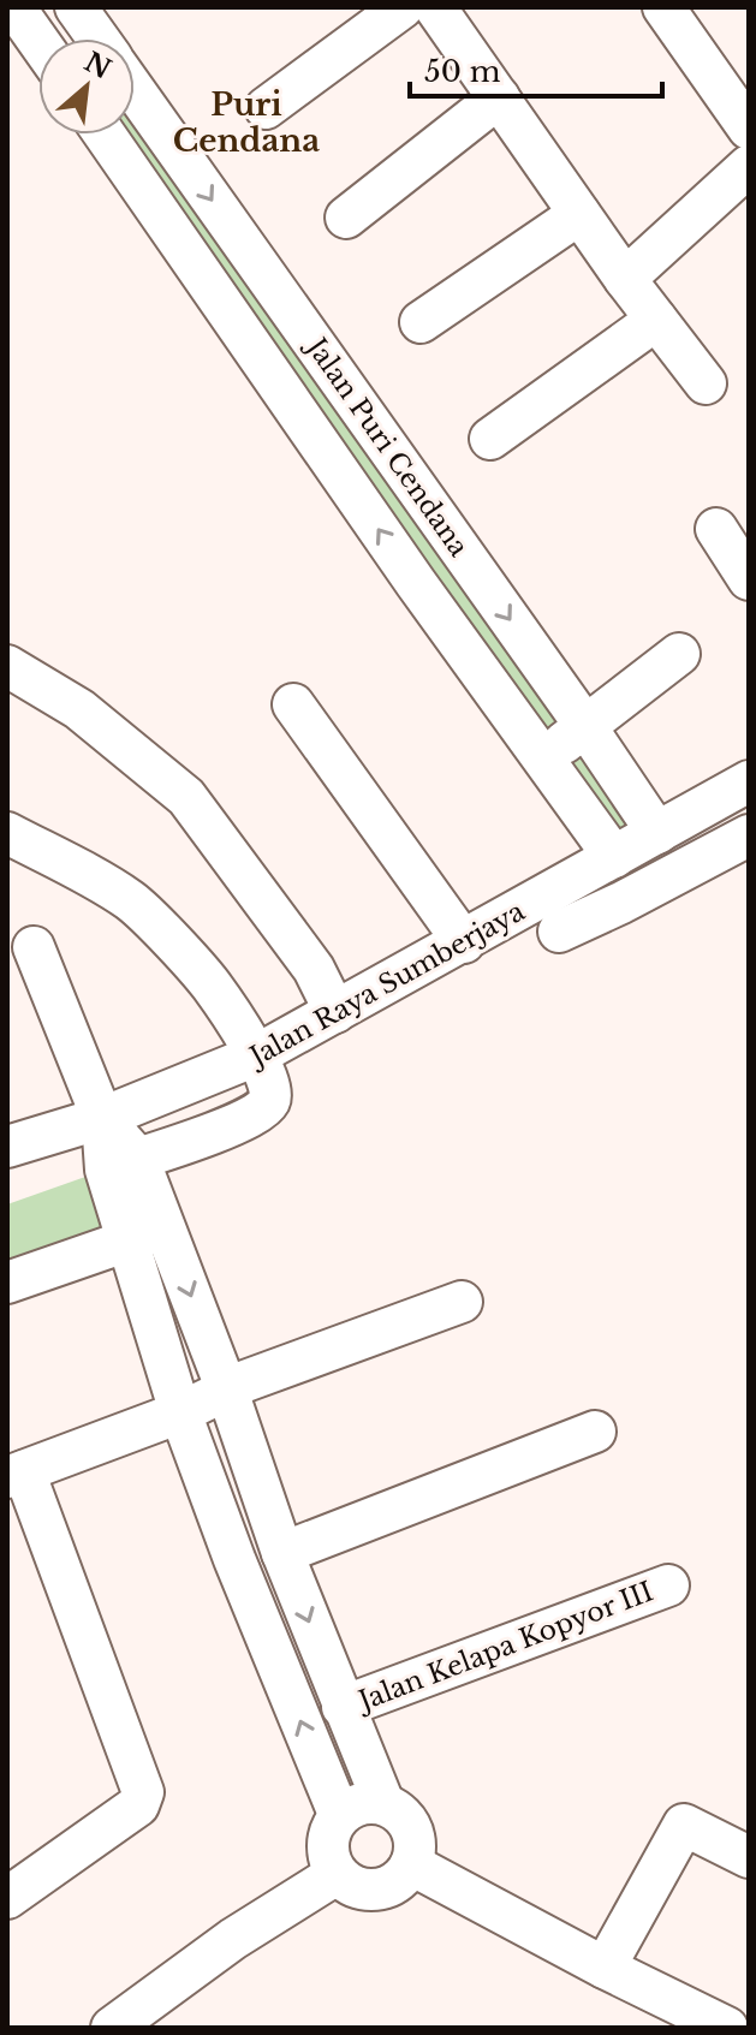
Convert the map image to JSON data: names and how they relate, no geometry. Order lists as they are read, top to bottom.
{
  "streets": {
    "street": ["Jalan Puri Cendana", "Jalan Raya Sumberjaya", "Jalan Kelapa Kopyor III"]
  },
  "crossings": [
    ["Jalan Puri Cendana", "Jalan Raya Sumberjaya"]
  ],
  "districts": ["Puri Cendana"],
  "scale_bar": "50 m",
  "north": "top right"
}
